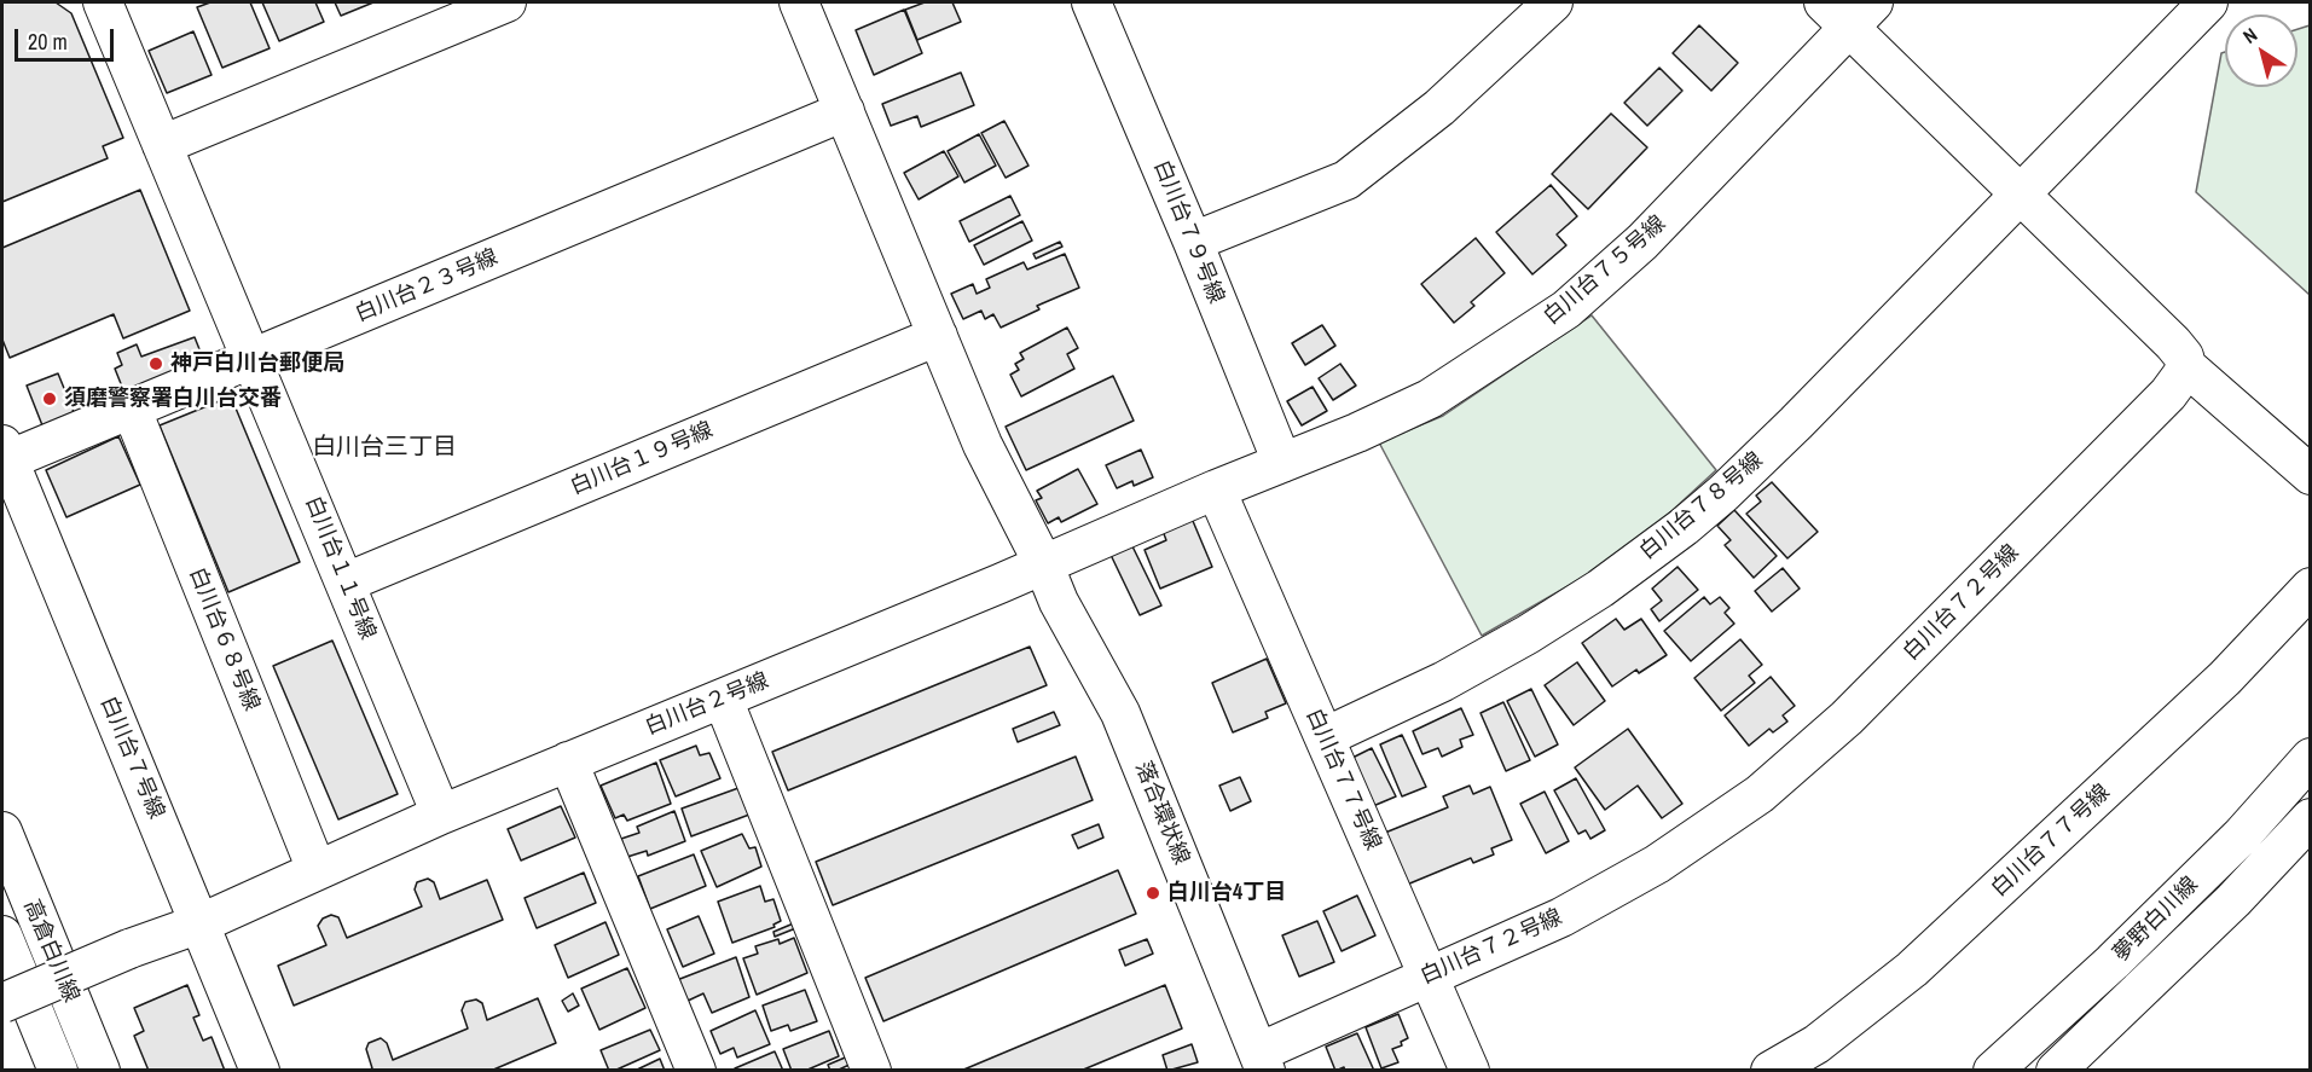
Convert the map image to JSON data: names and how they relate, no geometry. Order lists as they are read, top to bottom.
{
  "streets": {
    "street": [
      "白川台７９号線",
      "白川台７５号線",
      "白川台２３号線",
      "白川台１９号線",
      "白川台７８号線",
      "白川台１１号線",
      "白川台７２号線",
      "白川台６８号線",
      "白川台２号線",
      "白川台７号線",
      "白川台７７号線",
      "落合環状線",
      "夢野白川線",
      "高倉白川線"
    ]
  },
  "crossings": [
    ["白川台７９号線", "白川台７５号線"],
    ["白川台７５号線", "白川台２号線"],
    ["白川台７５号線", "白川台７７号線"],
    ["白川台２３号線", "白川台１１号線"],
    ["白川台２３号線", "白川台６８号線"],
    ["白川台２３号線", "白川台７号線"],
    ["白川台２３号線", "落合環状線"],
    ["白川台１９号線", "白川台１１号線"],
    ["白川台１９号線", "落合環状線"],
    ["白川台７８号線", "白川台７７号線"],
    ["白川台１１号線", "白川台２号線"],
    ["白川台７２号線", "白川台７７号線"],
    ["白川台７２号線", "落合環状線"],
    ["白川台６８号線", "白川台２号線"],
    ["白川台２号線", "白川台７号線"],
    ["白川台２号線", "白川台７７号線"],
    ["白川台２号線", "落合環状線"]
  ],
  "districts": ["白川台三丁目"],
  "places": ["神戸白川台郵便局", "須磨警察署白川台交番", "白川台4丁目"],
  "scale_bar": "20 m",
  "north": "top left"
}
